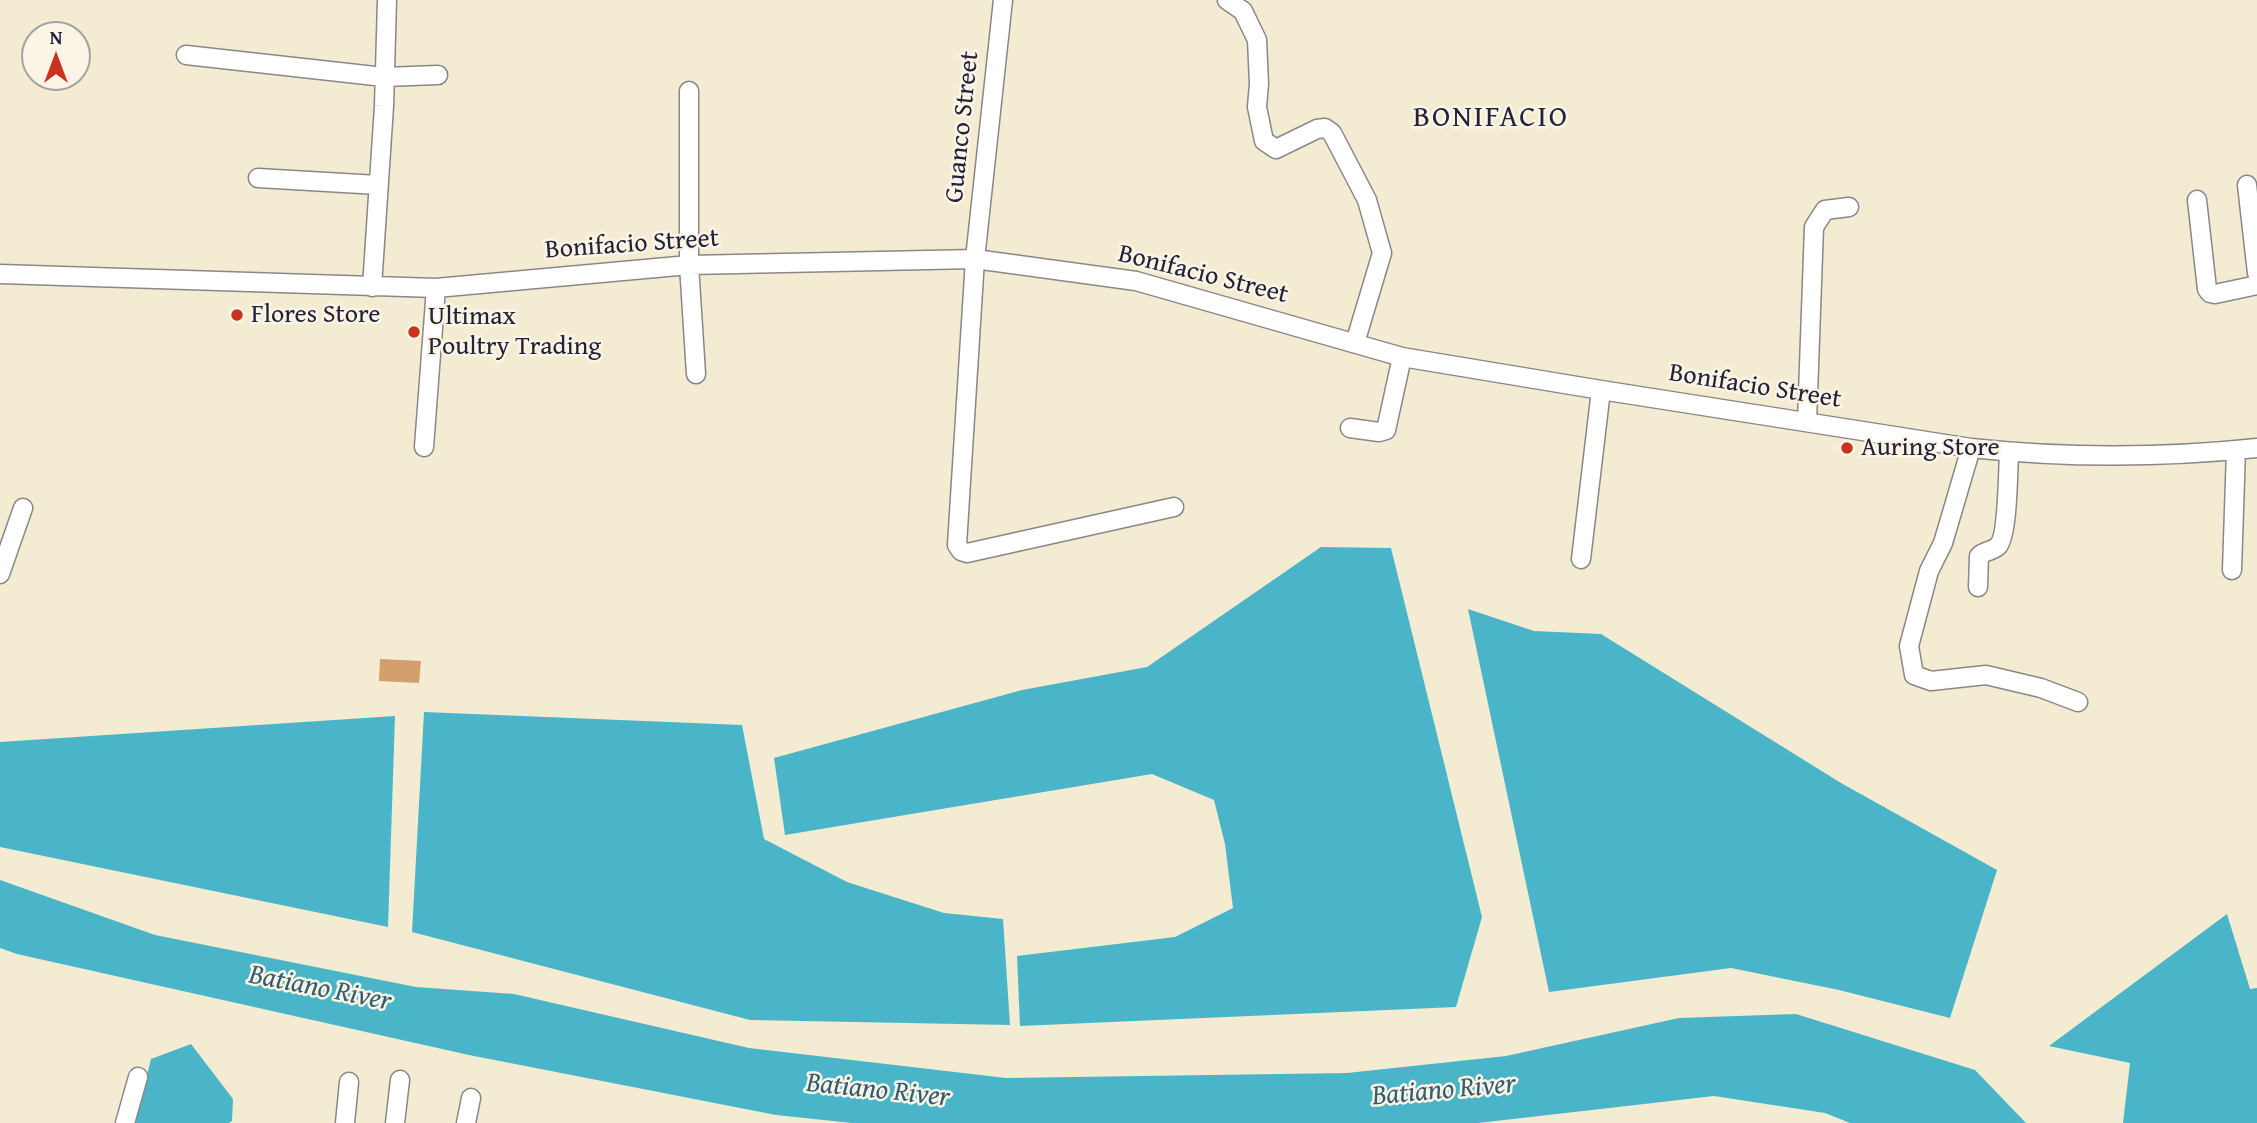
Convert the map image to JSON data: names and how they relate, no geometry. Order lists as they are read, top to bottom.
{
  "streets": {
    "street": ["Guanco Street", "Bonifacio Street"]
  },
  "crossings": [
    ["Guanco Street", "Bonifacio Street"]
  ],
  "districts": ["BONIFACIO"],
  "water": ["Batiano River"],
  "places": ["Flores Store", "Ultimax Poultry Trading", "Auring Store"],
  "north": "top"
}
